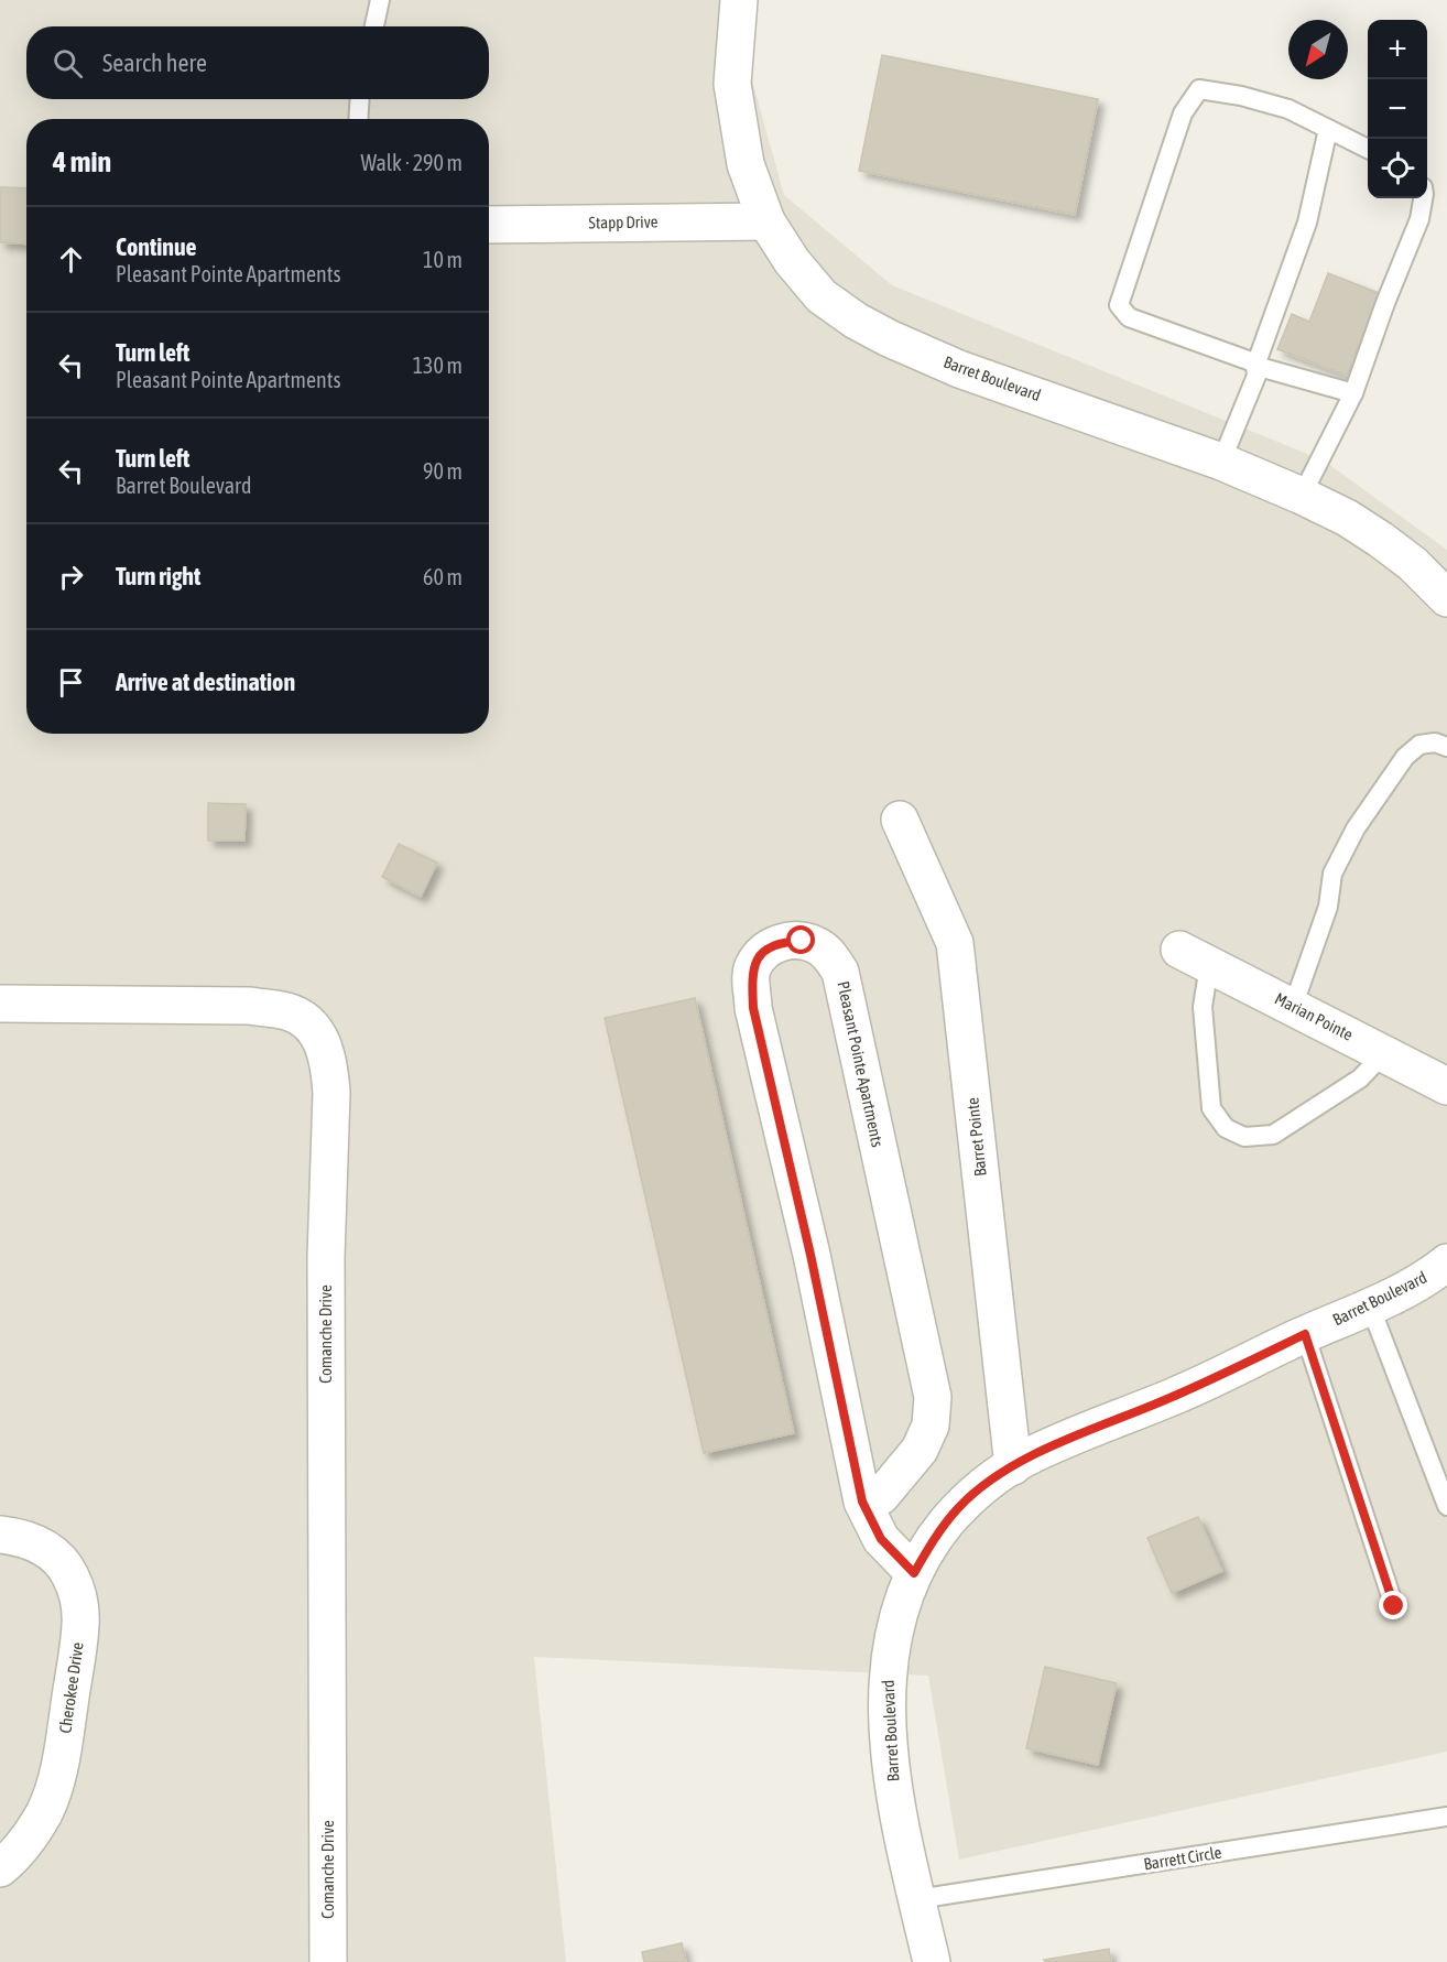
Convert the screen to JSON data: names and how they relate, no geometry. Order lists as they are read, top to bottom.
{
  "streets": {
    "street": [
      "Stapp Drive",
      "Barret Boulevard",
      "Marian Pointe",
      "Pleasant Pointe Apartments",
      "Barret Pointe",
      "Comanche Drive",
      "Cherokee Drive"
    ],
    "lane": ["Barrett Circle"]
  },
  "crossings": [
    ["Stapp Drive", "Barret Boulevard"],
    ["Barret Boulevard", "Pleasant Pointe Apartments"],
    ["Barret Boulevard", "Barret Pointe"],
    ["Barret Boulevard", "Barrett Circle"]
  ],
  "north": "bottom left",
  "page": {
    "map_buttons": ["+", "−"],
    "search": "Search here",
    "heading": ["4 min", "Walk · 290 m"],
    "list": [
      ["Continue", "Pleasant Pointe Apartments", "10 m"],
      ["Turn left", "Pleasant Pointe Apartments", "130 m"],
      ["Turn left", "Barret Boulevard", "90 m"],
      ["Turn right", "60 m"],
      "Arrive at destination"
    ]
  }
}
